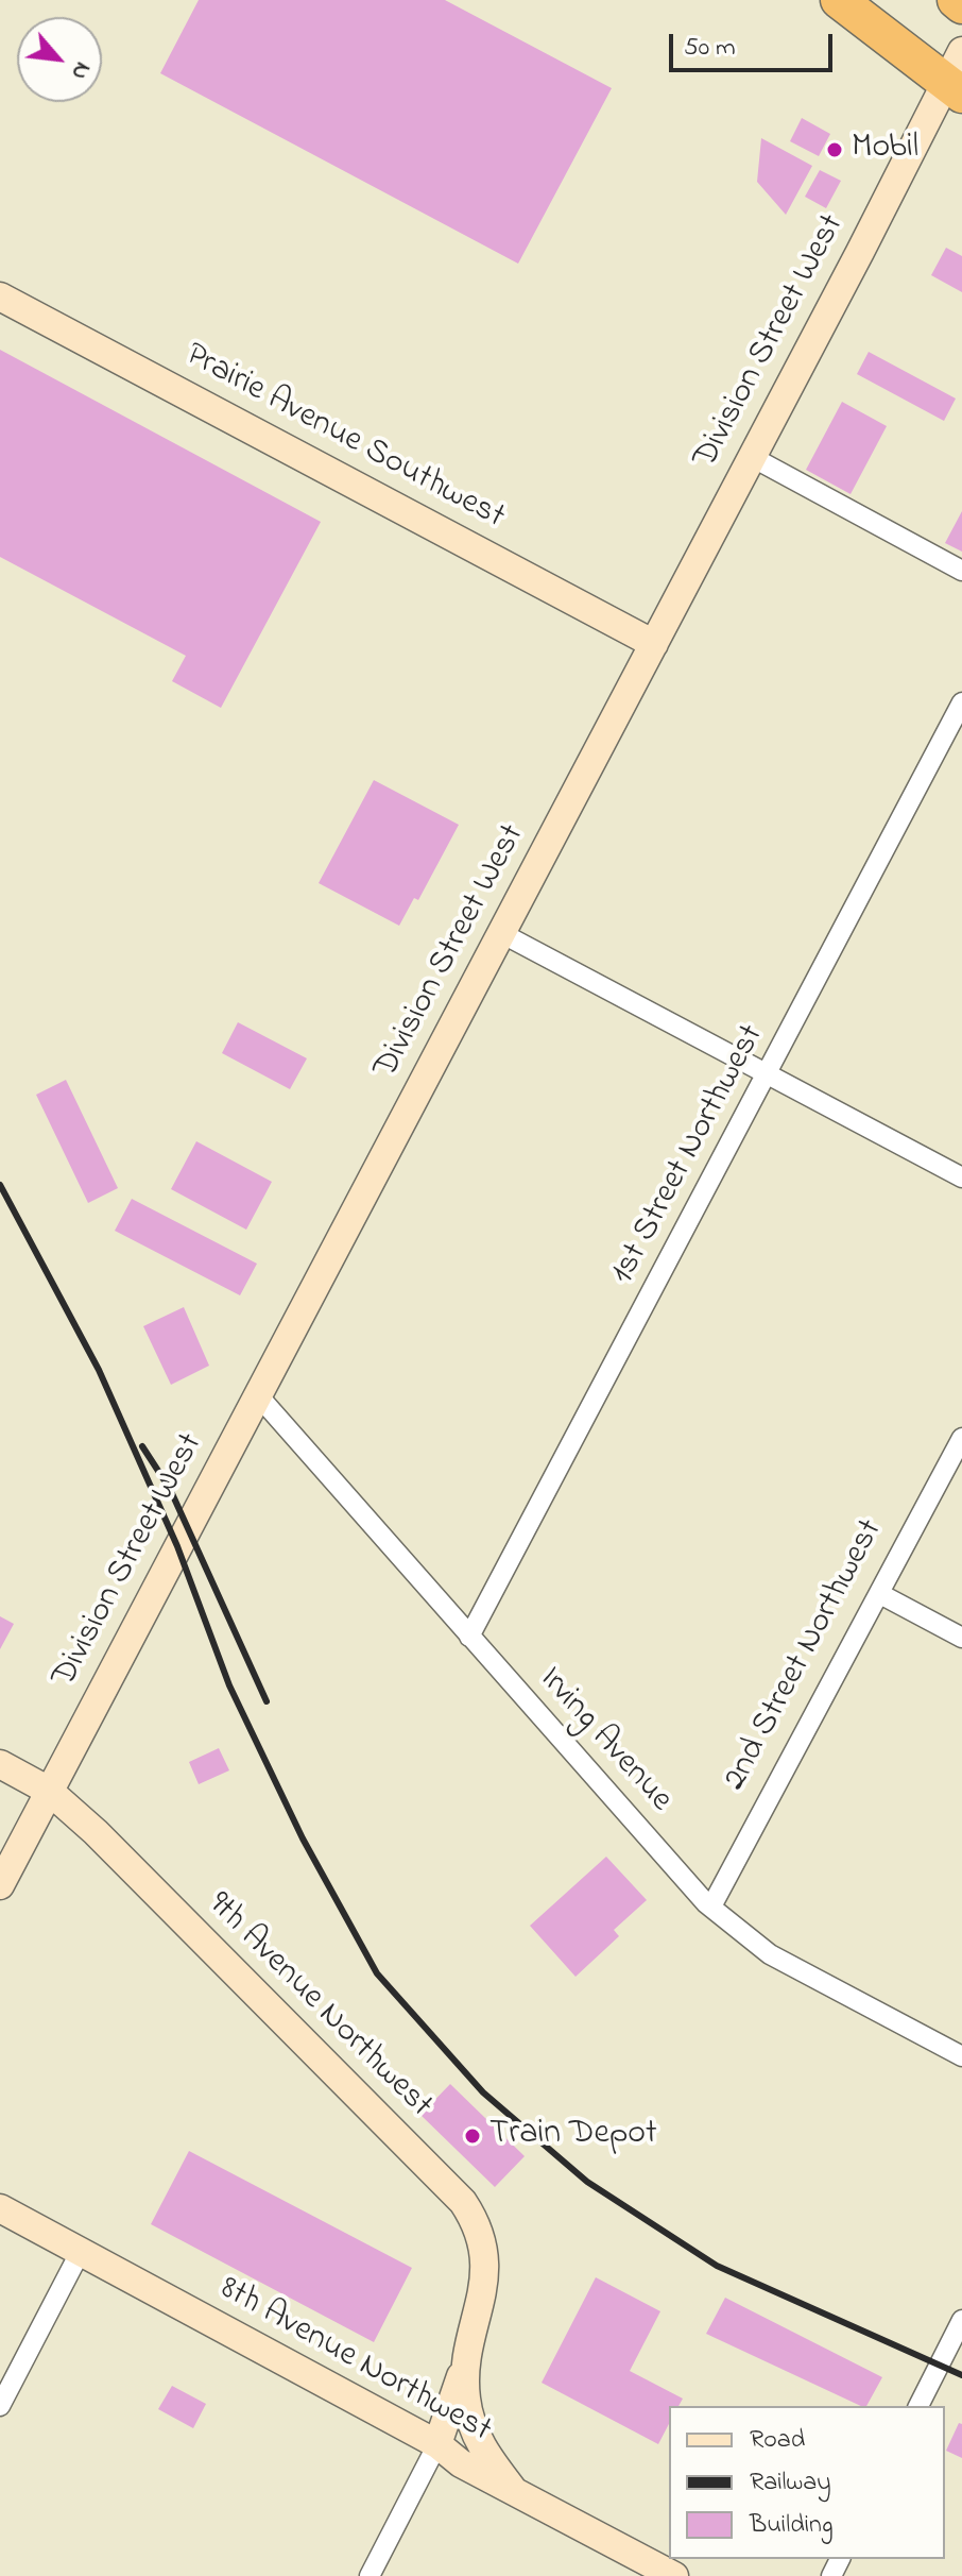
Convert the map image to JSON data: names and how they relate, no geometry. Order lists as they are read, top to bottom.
{
  "streets": {
    "street": [
      "Division Street West",
      "Prairie Avenue Southwest",
      "1st Street Northwest",
      "2nd Street Northwest",
      "Irving Avenue",
      "9th Avenue Northwest",
      "8th Avenue Northwest"
    ]
  },
  "crossings": [
    ["Division Street West", "Prairie Avenue Southwest"],
    ["Division Street West", "Irving Avenue"],
    ["Division Street West", "9th Avenue Northwest"],
    ["1st Street Northwest", "Irving Avenue"],
    ["2nd Street Northwest", "Irving Avenue"]
  ],
  "places": ["Mobil", "Train Depot"],
  "legend": ["Road", "Railway", "Building"],
  "scale_bar": "50 m",
  "north": "bottom right"
}
